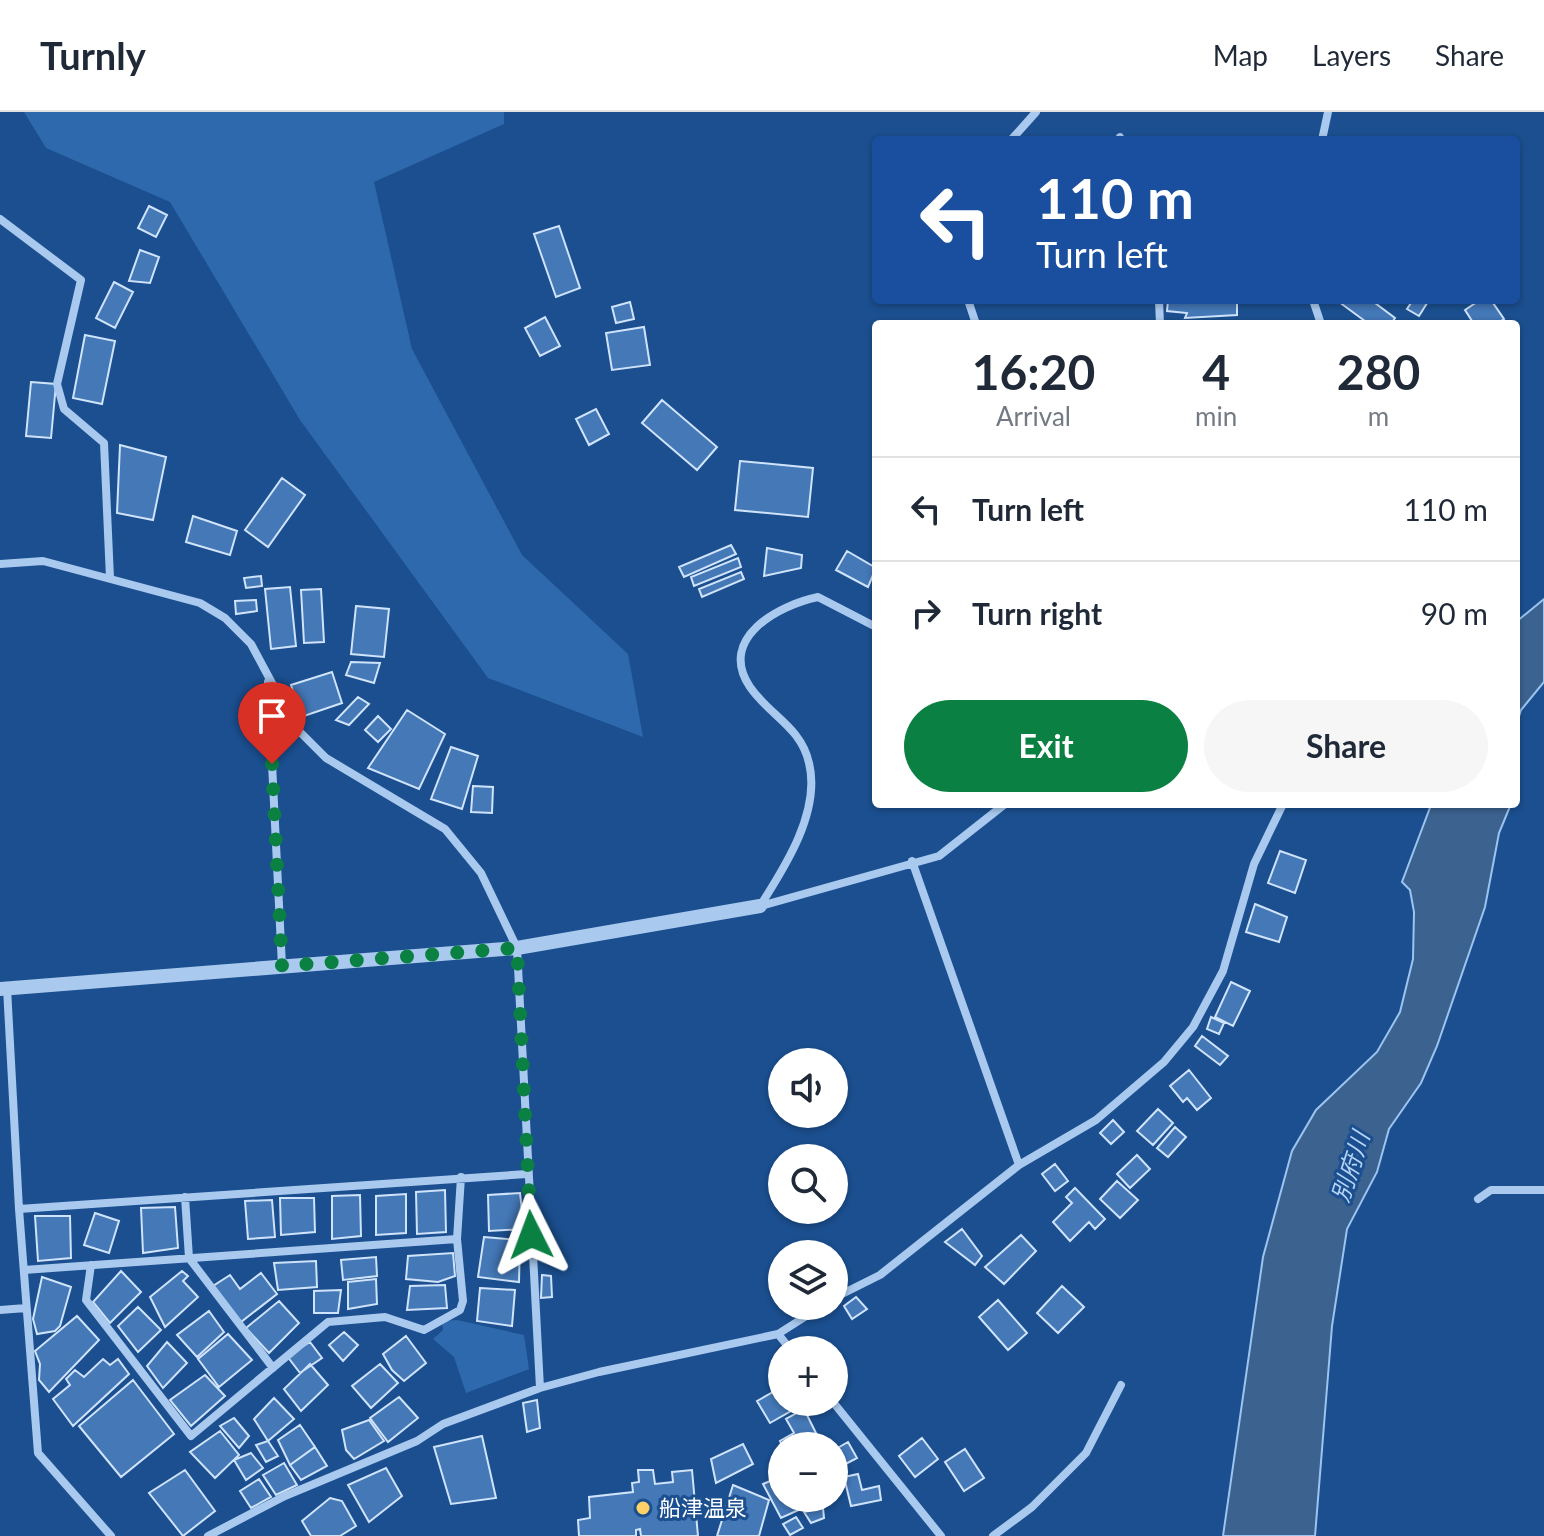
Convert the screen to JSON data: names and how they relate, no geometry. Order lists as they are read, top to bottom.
{
  "water": ["別府川"],
  "places": ["船津温泉"],
  "page": {
    "header": "Turnly",
    "nav": ["Map", "Layers", "Share"],
    "turn": ["110 m", "Turn left"],
    "eta": [
      "16:20",
      "Arrival",
      "4",
      "min",
      "280",
      "m"
    ],
    "list": [
      {
        "name": "Turn left",
        "value": "110 m"
      },
      {
        "name": "Turn right",
        "value": "90 m"
      }
    ],
    "buttons": ["Exit", "Share"],
    "map_buttons": ["+", "−"]
  }
}
